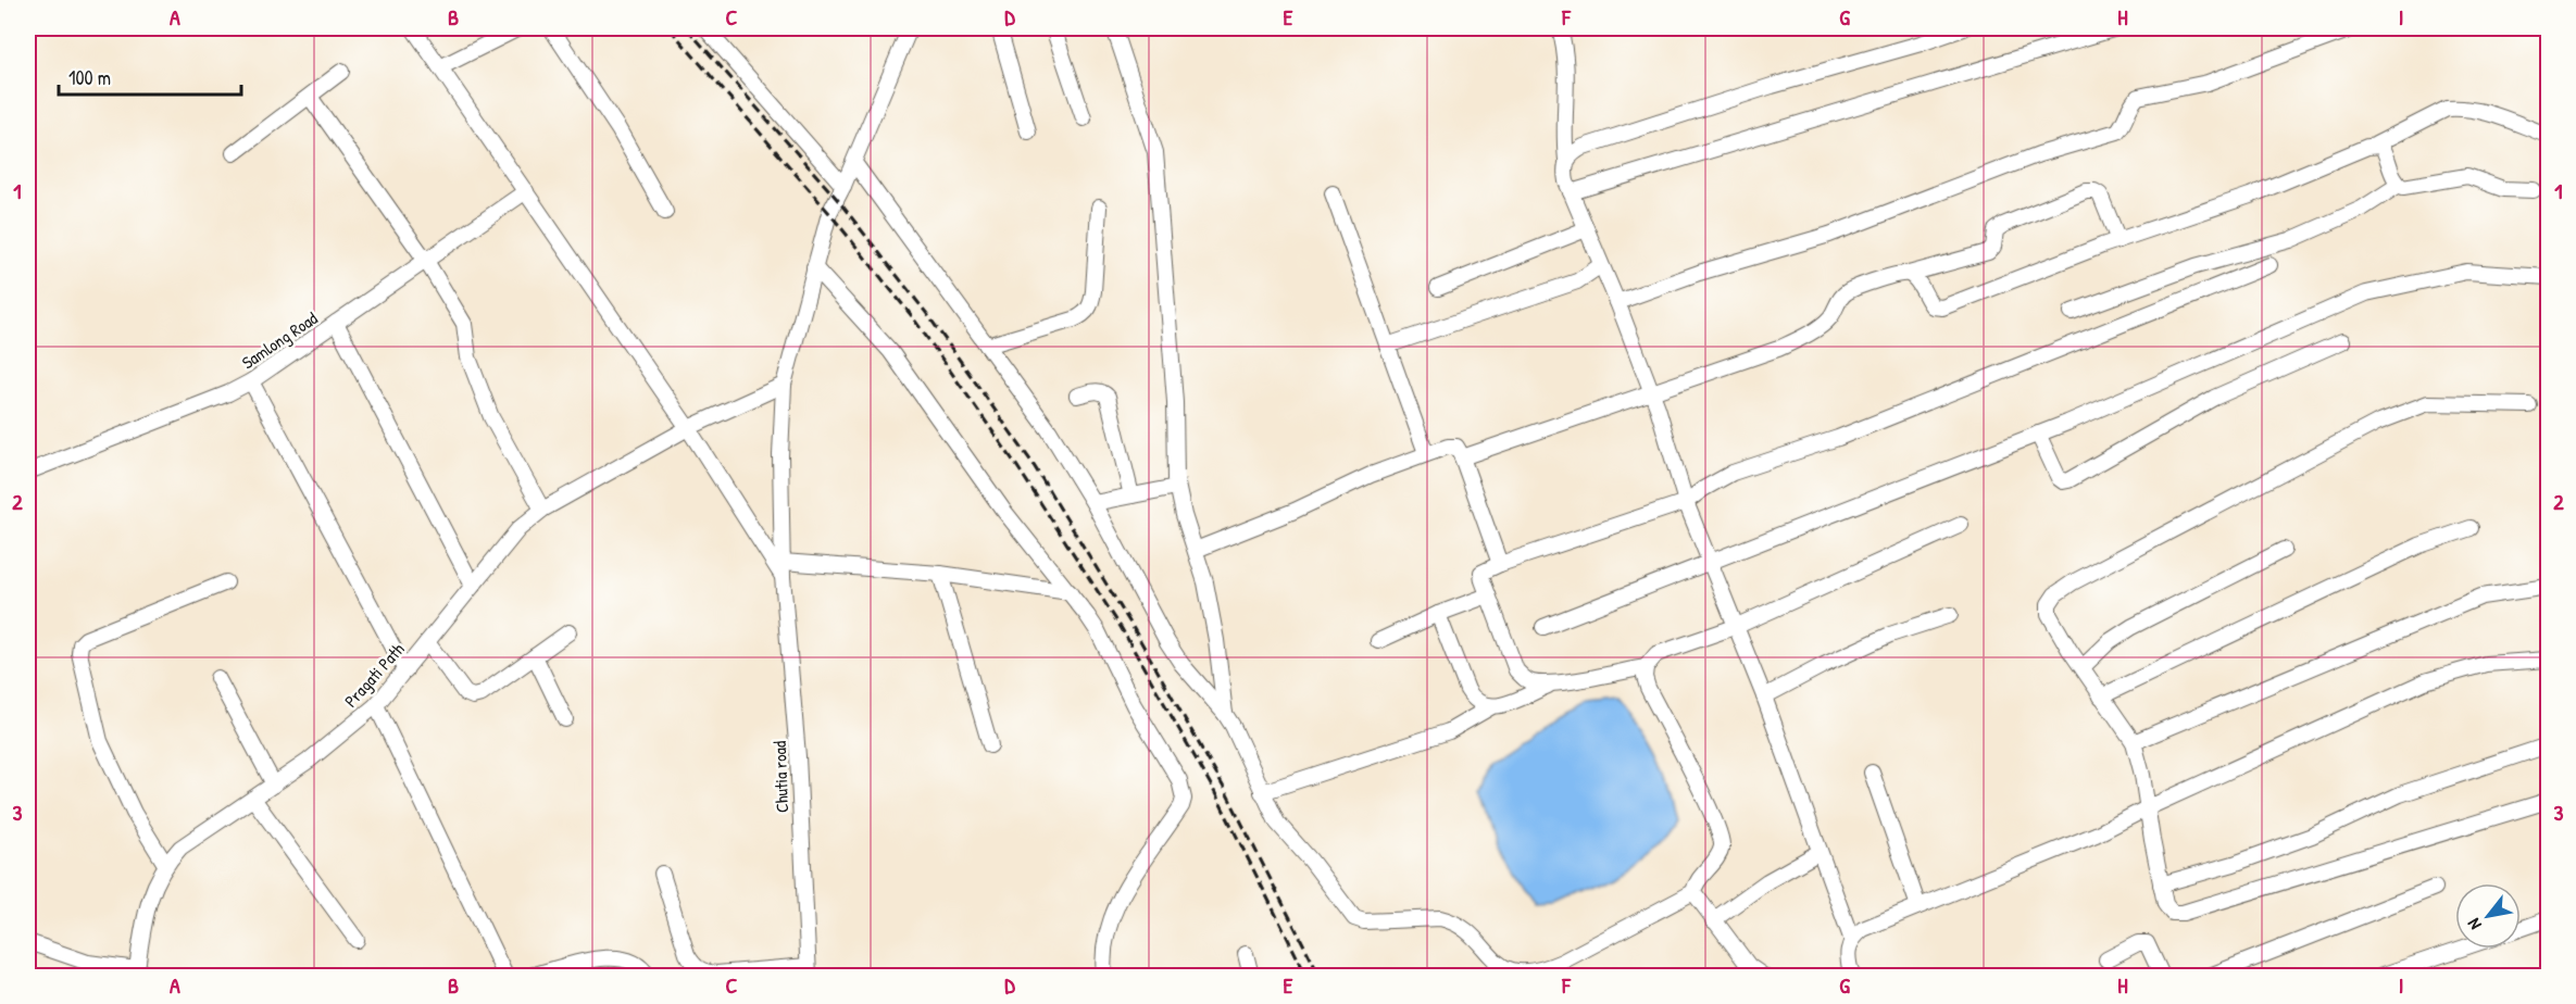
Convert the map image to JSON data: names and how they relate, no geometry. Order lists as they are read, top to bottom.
{
  "streets": {
    "street": ["Samlong Road", "Pragati Path", "Chutia road"]
  },
  "crossings": [
    ["Pragati Path", "Chutia road"]
  ],
  "scale_bar": "100 m",
  "north": "bottom left",
  "grid": {
    "columns": [
      "A",
      "B",
      "C",
      "D",
      "E",
      "F",
      "G",
      "H",
      "I"
    ],
    "rows": ["1", "2", "3"]
  }
}
